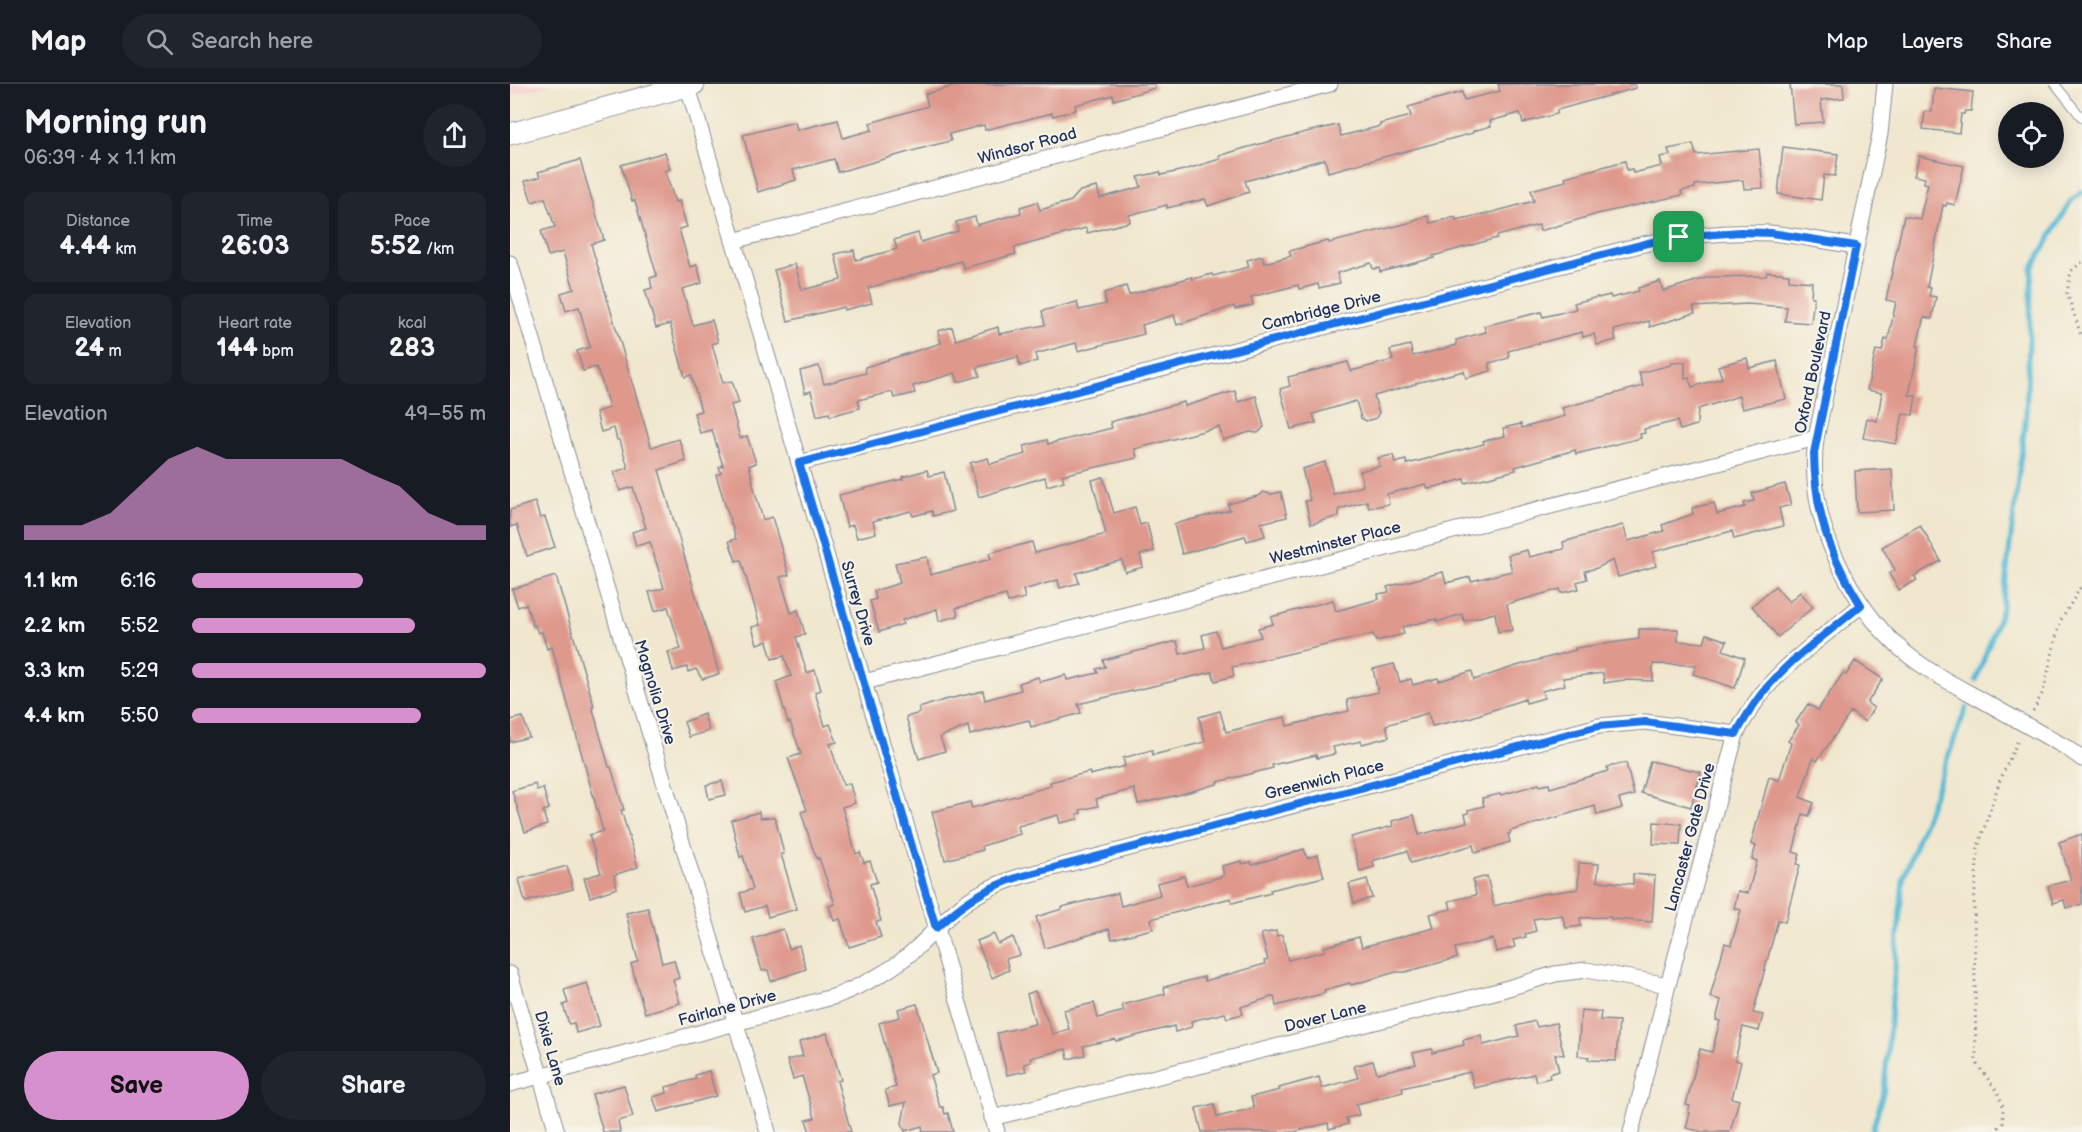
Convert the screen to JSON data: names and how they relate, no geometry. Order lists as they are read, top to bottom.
{
  "streets": {
    "street": [
      "Windsor Road",
      "Cambridge Drive",
      "Oxford Boulevard",
      "Westminster Place",
      "Surrey Drive",
      "Magnolia Drive",
      "Greenwich Place",
      "Lancaster Gate Drive",
      "Fairlane Drive",
      "Dover Lane",
      "Dixie Lane"
    ]
  },
  "crossings": [
    ["Windsor Road", "Surrey Drive"],
    ["Cambridge Drive", "Oxford Boulevard"],
    ["Cambridge Drive", "Surrey Drive"],
    ["Oxford Boulevard", "Westminster Place"],
    ["Oxford Boulevard", "Lancaster Gate Drive"],
    ["Westminster Place", "Surrey Drive"],
    ["Surrey Drive", "Greenwich Place"],
    ["Surrey Drive", "Fairlane Drive"],
    ["Surrey Drive", "Dover Lane"],
    ["Magnolia Drive", "Fairlane Drive"],
    ["Greenwich Place", "Lancaster Gate Drive"],
    ["Greenwich Place", "Fairlane Drive"],
    ["Lancaster Gate Drive", "Dover Lane"],
    ["Fairlane Drive", "Dixie Lane"]
  ],
  "page": {
    "header": "Map",
    "search": "Search here",
    "nav": ["Map", "Layers", "Share"],
    "heading": ["Morning run", "06:39 · 4 × 1.1 km"],
    "stats": [
      ["Distance", "4.44 km"],
      ["Time", "26:03"],
      ["Pace", "5:52 /km"],
      ["Elevation", "24 m"],
      ["Heart rate", "144 bpm"],
      ["kcal", "283"]
    ],
    "chart": ["Elevation", "49–55 m"],
    "list": [
      {
        "name": "1.1 km",
        "note": "6:16"
      },
      {
        "name": "2.2 km",
        "note": "5:52"
      },
      {
        "name": "3.3 km",
        "note": "5:29"
      },
      {
        "name": "4.4 km",
        "note": "5:50"
      }
    ],
    "buttons": ["Save", "Share"]
  }
}
